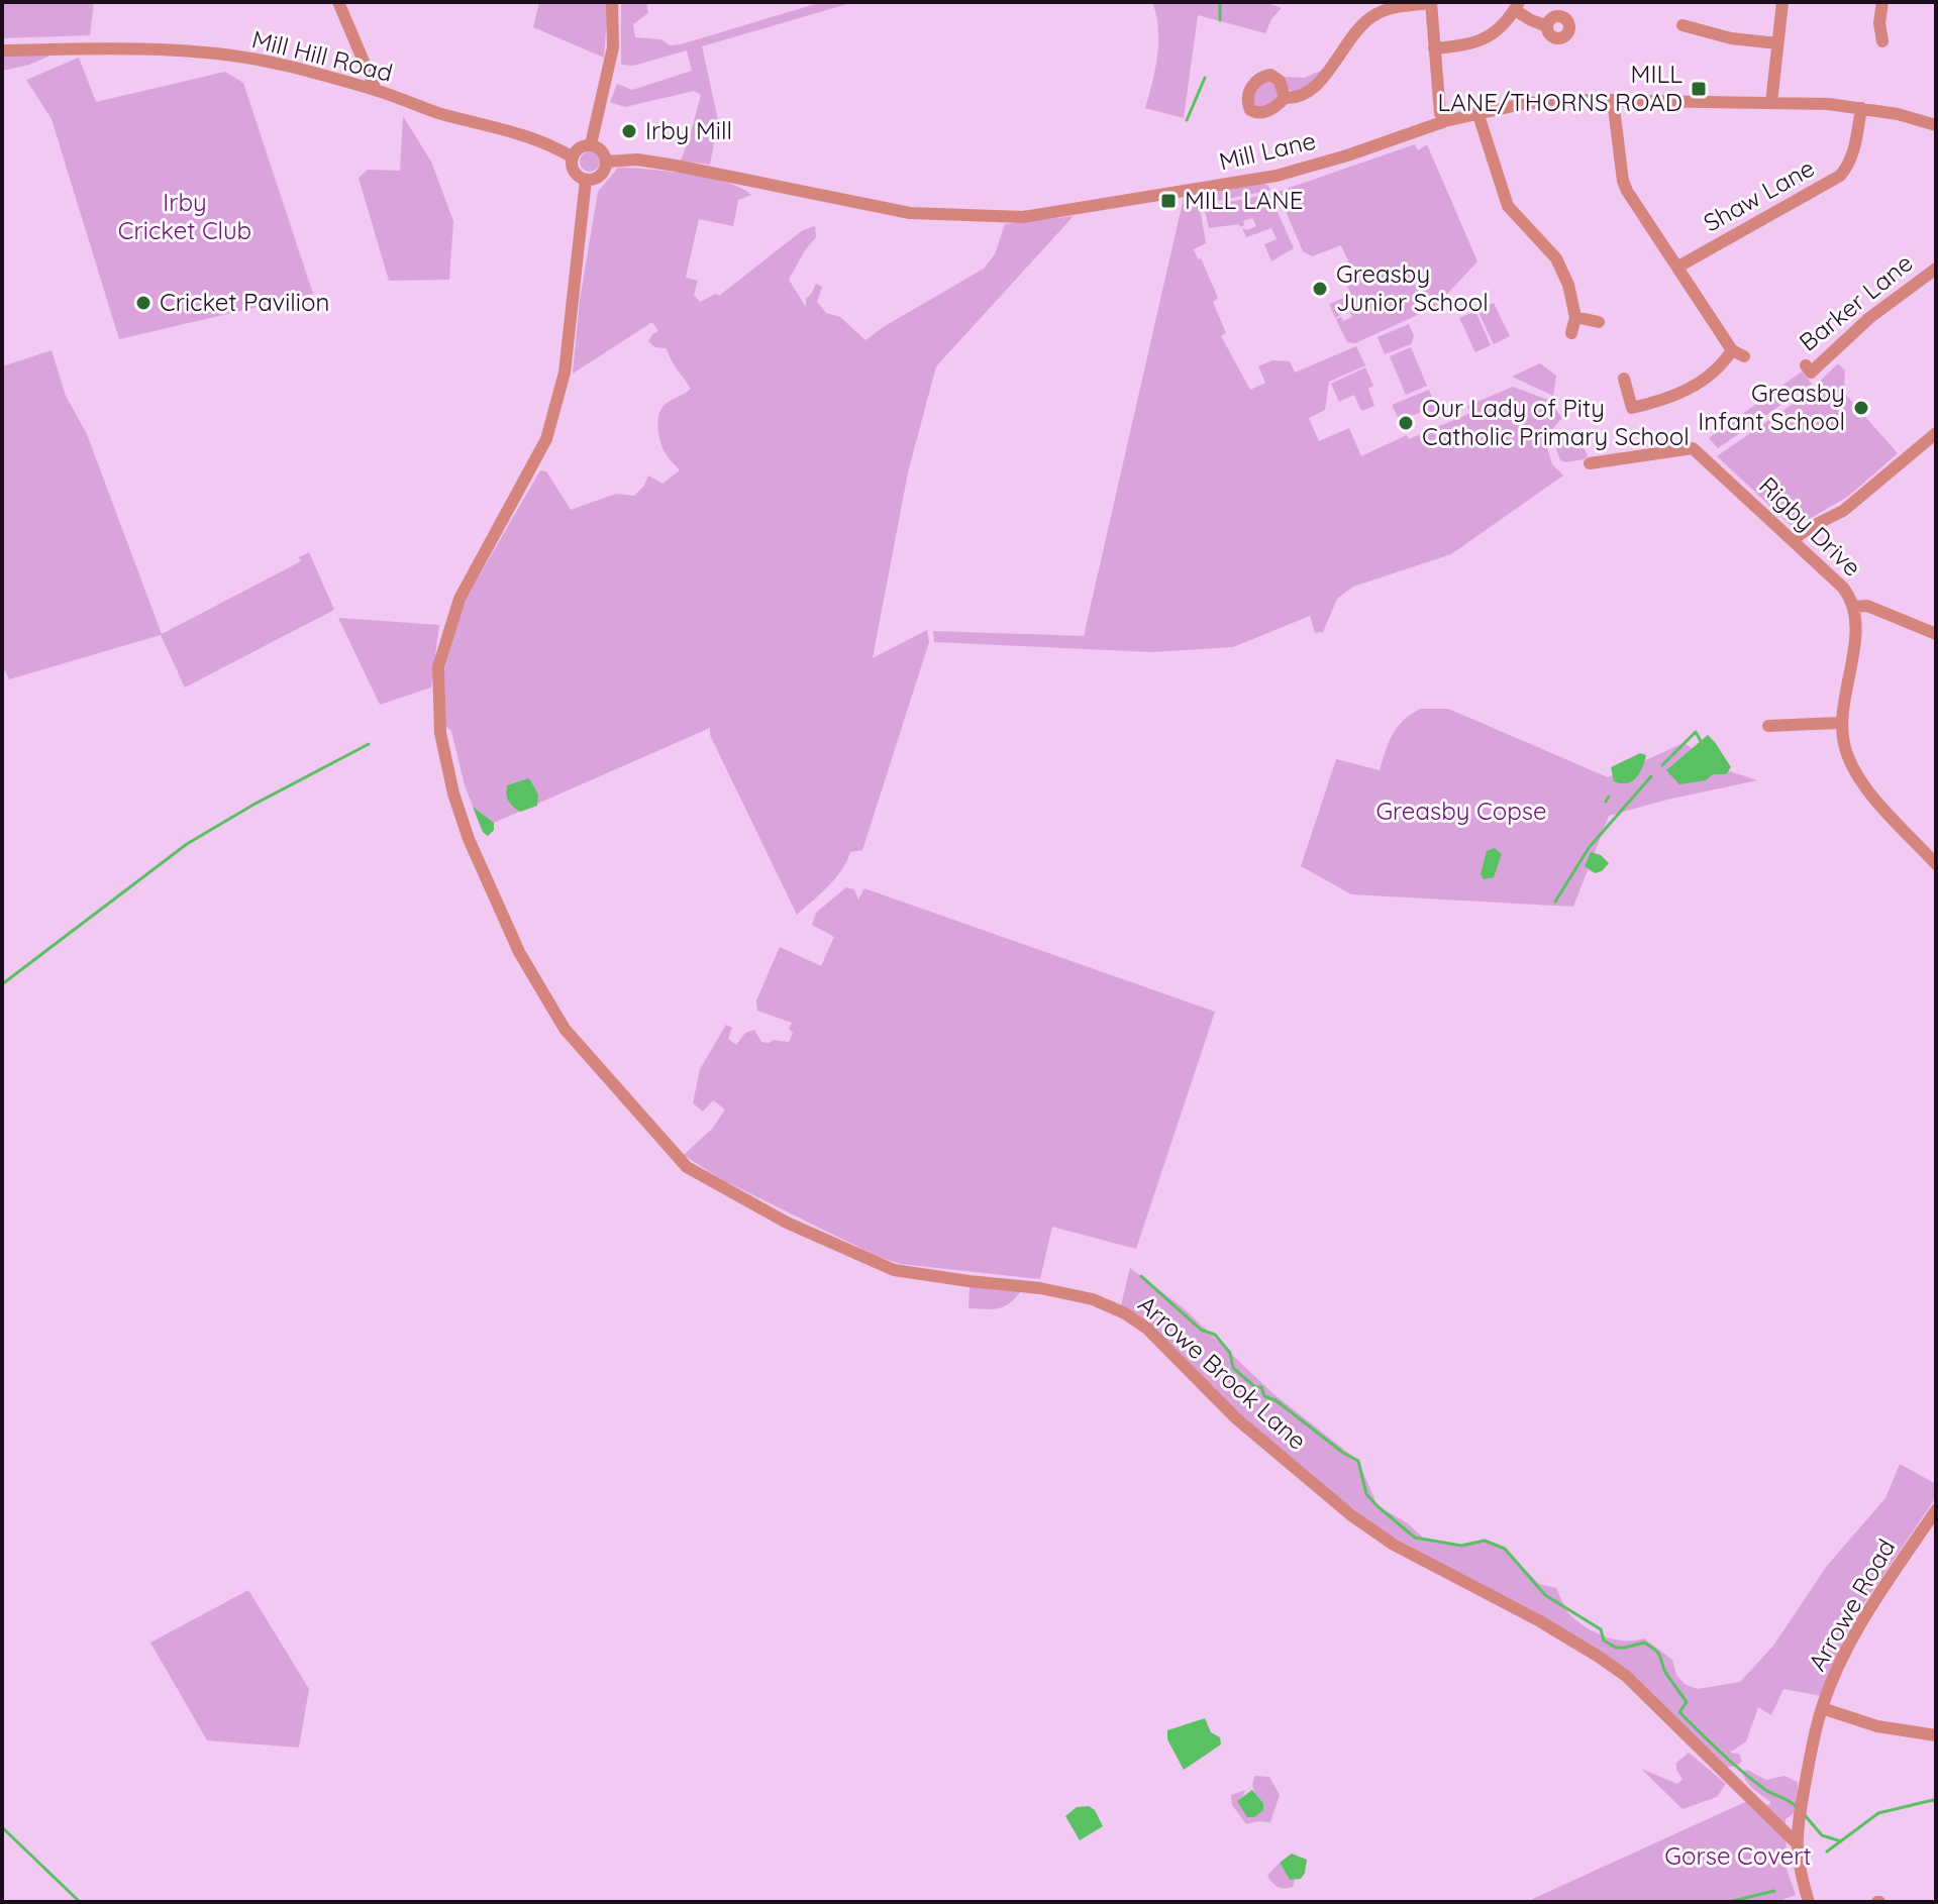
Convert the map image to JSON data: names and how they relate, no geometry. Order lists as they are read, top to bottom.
{
  "streets": {
    "street": [
      "Mill Hill Road",
      "Mill Lane",
      "Shaw Lane",
      "Barker Lane",
      "Rigby Drive",
      "Arrowe Brook Lane",
      "Arrowe Road"
    ]
  },
  "crossings": [
    ["Mill Hill Road", "Mill Lane"],
    ["Mill Hill Road", "Arrowe Brook Lane"],
    ["Mill Lane", "Shaw Lane"],
    ["Mill Lane", "Arrowe Brook Lane"],
    ["Arrowe Brook Lane", "Arrowe Road"]
  ],
  "parks": ["Irby Cricket Club", "Greasby Copse", "Gorse Covert"],
  "places": {
    "transit": ["MILL LANE/THORNS ROAD", "MILL LANE"],
    "other": [
      "Irby Mill",
      "Greasby Junior School",
      "Cricket Pavilion",
      "Greasby Infant School",
      "Our Lady of Pity Catholic Primary School"
    ]
  }
}
